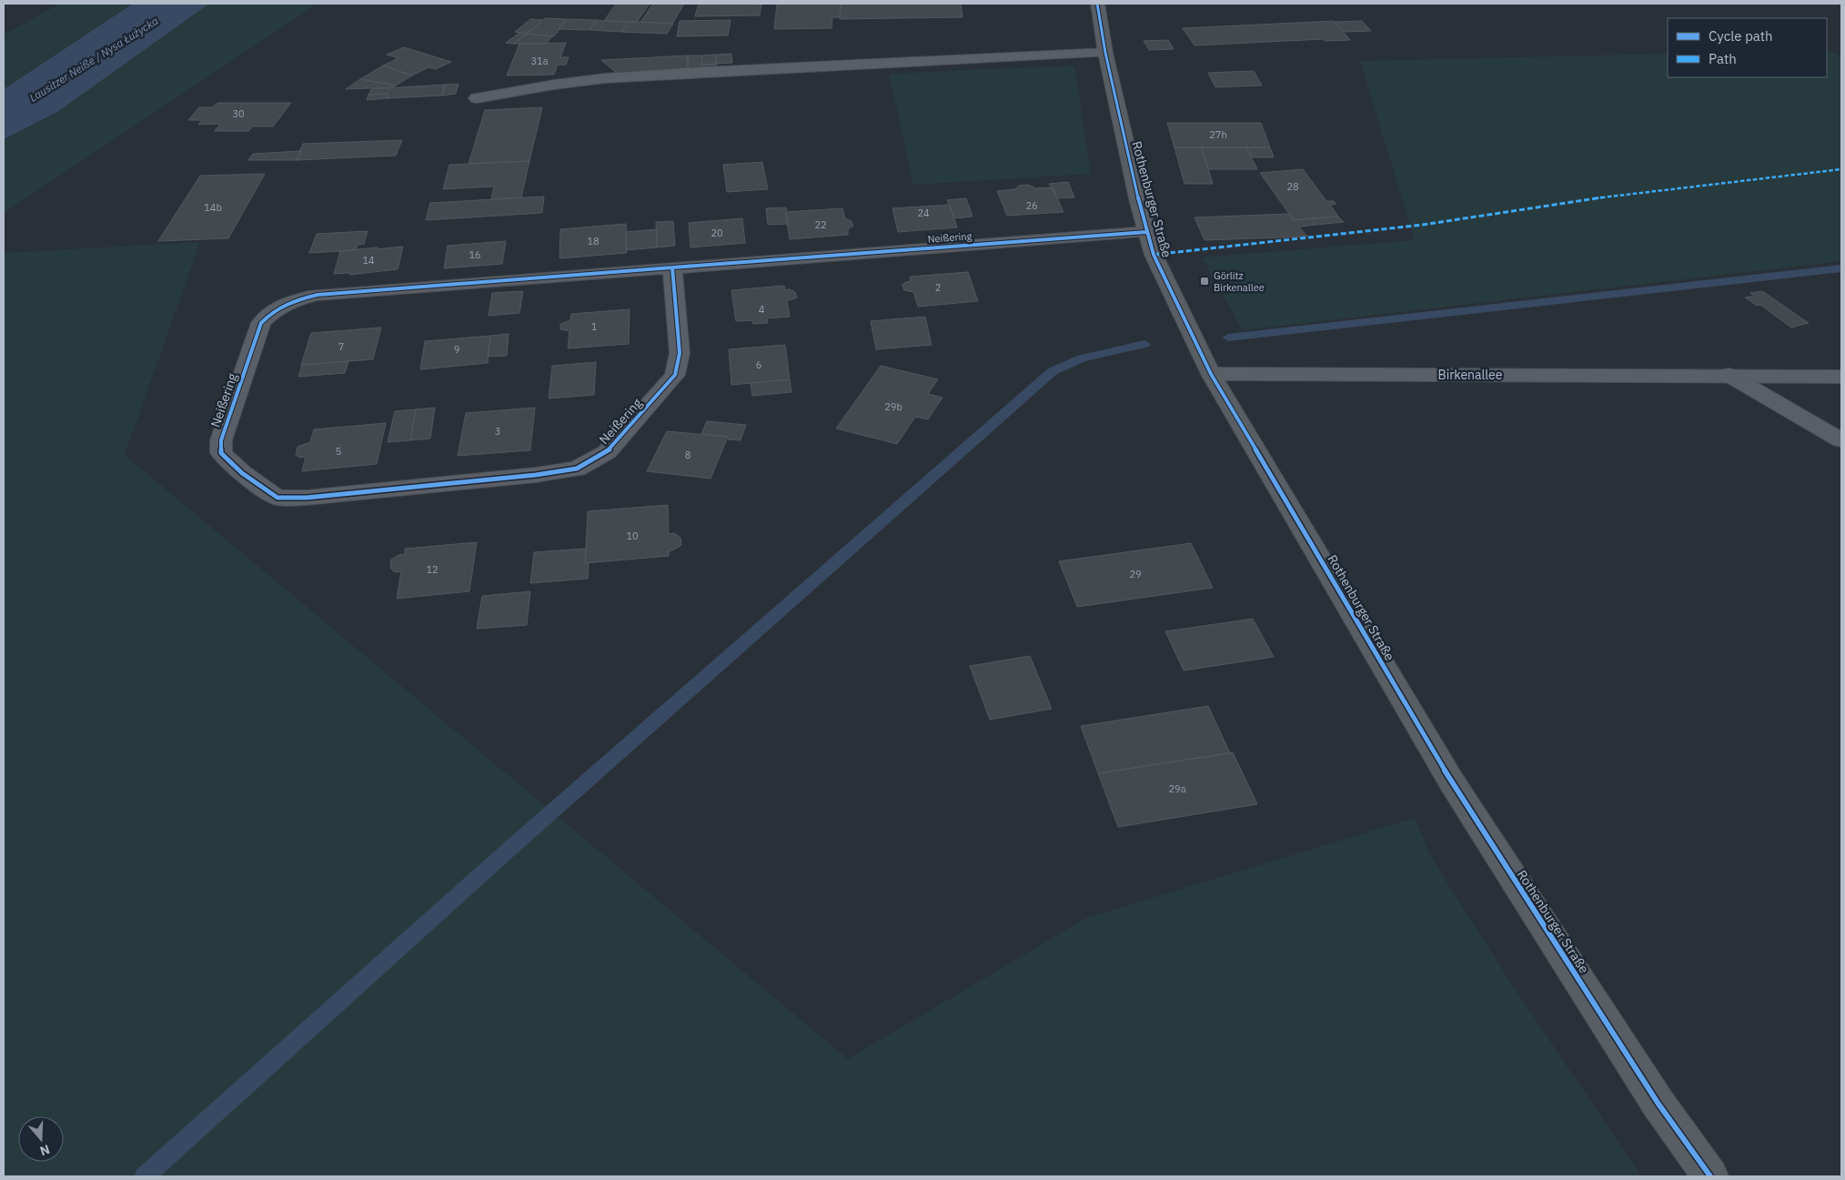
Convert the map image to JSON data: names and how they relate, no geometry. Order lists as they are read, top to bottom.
{
  "streets": {
    "street": ["Rothenburger Straße", "Neißering", "Birkenallee"]
  },
  "crossings": [
    ["Rothenburger Straße", "Neißering"],
    ["Rothenburger Straße", "Birkenallee"]
  ],
  "water": ["Lausitzer Neiße / Nysa Łużycka"],
  "places": {
    "transit": ["Görlitz Birkenallee"]
  },
  "house_numbers": [
    "31a",
    "30",
    "27h",
    "28",
    "26",
    "14b",
    "24",
    "22",
    "20",
    "18",
    "16",
    "14",
    "2",
    "4",
    "1",
    "7",
    "9",
    "6",
    "29b",
    "3",
    "5",
    "8",
    "10",
    "12",
    "29",
    "29a"
  ],
  "legend": ["Cycle path", "Path"],
  "north": "bottom"
}
